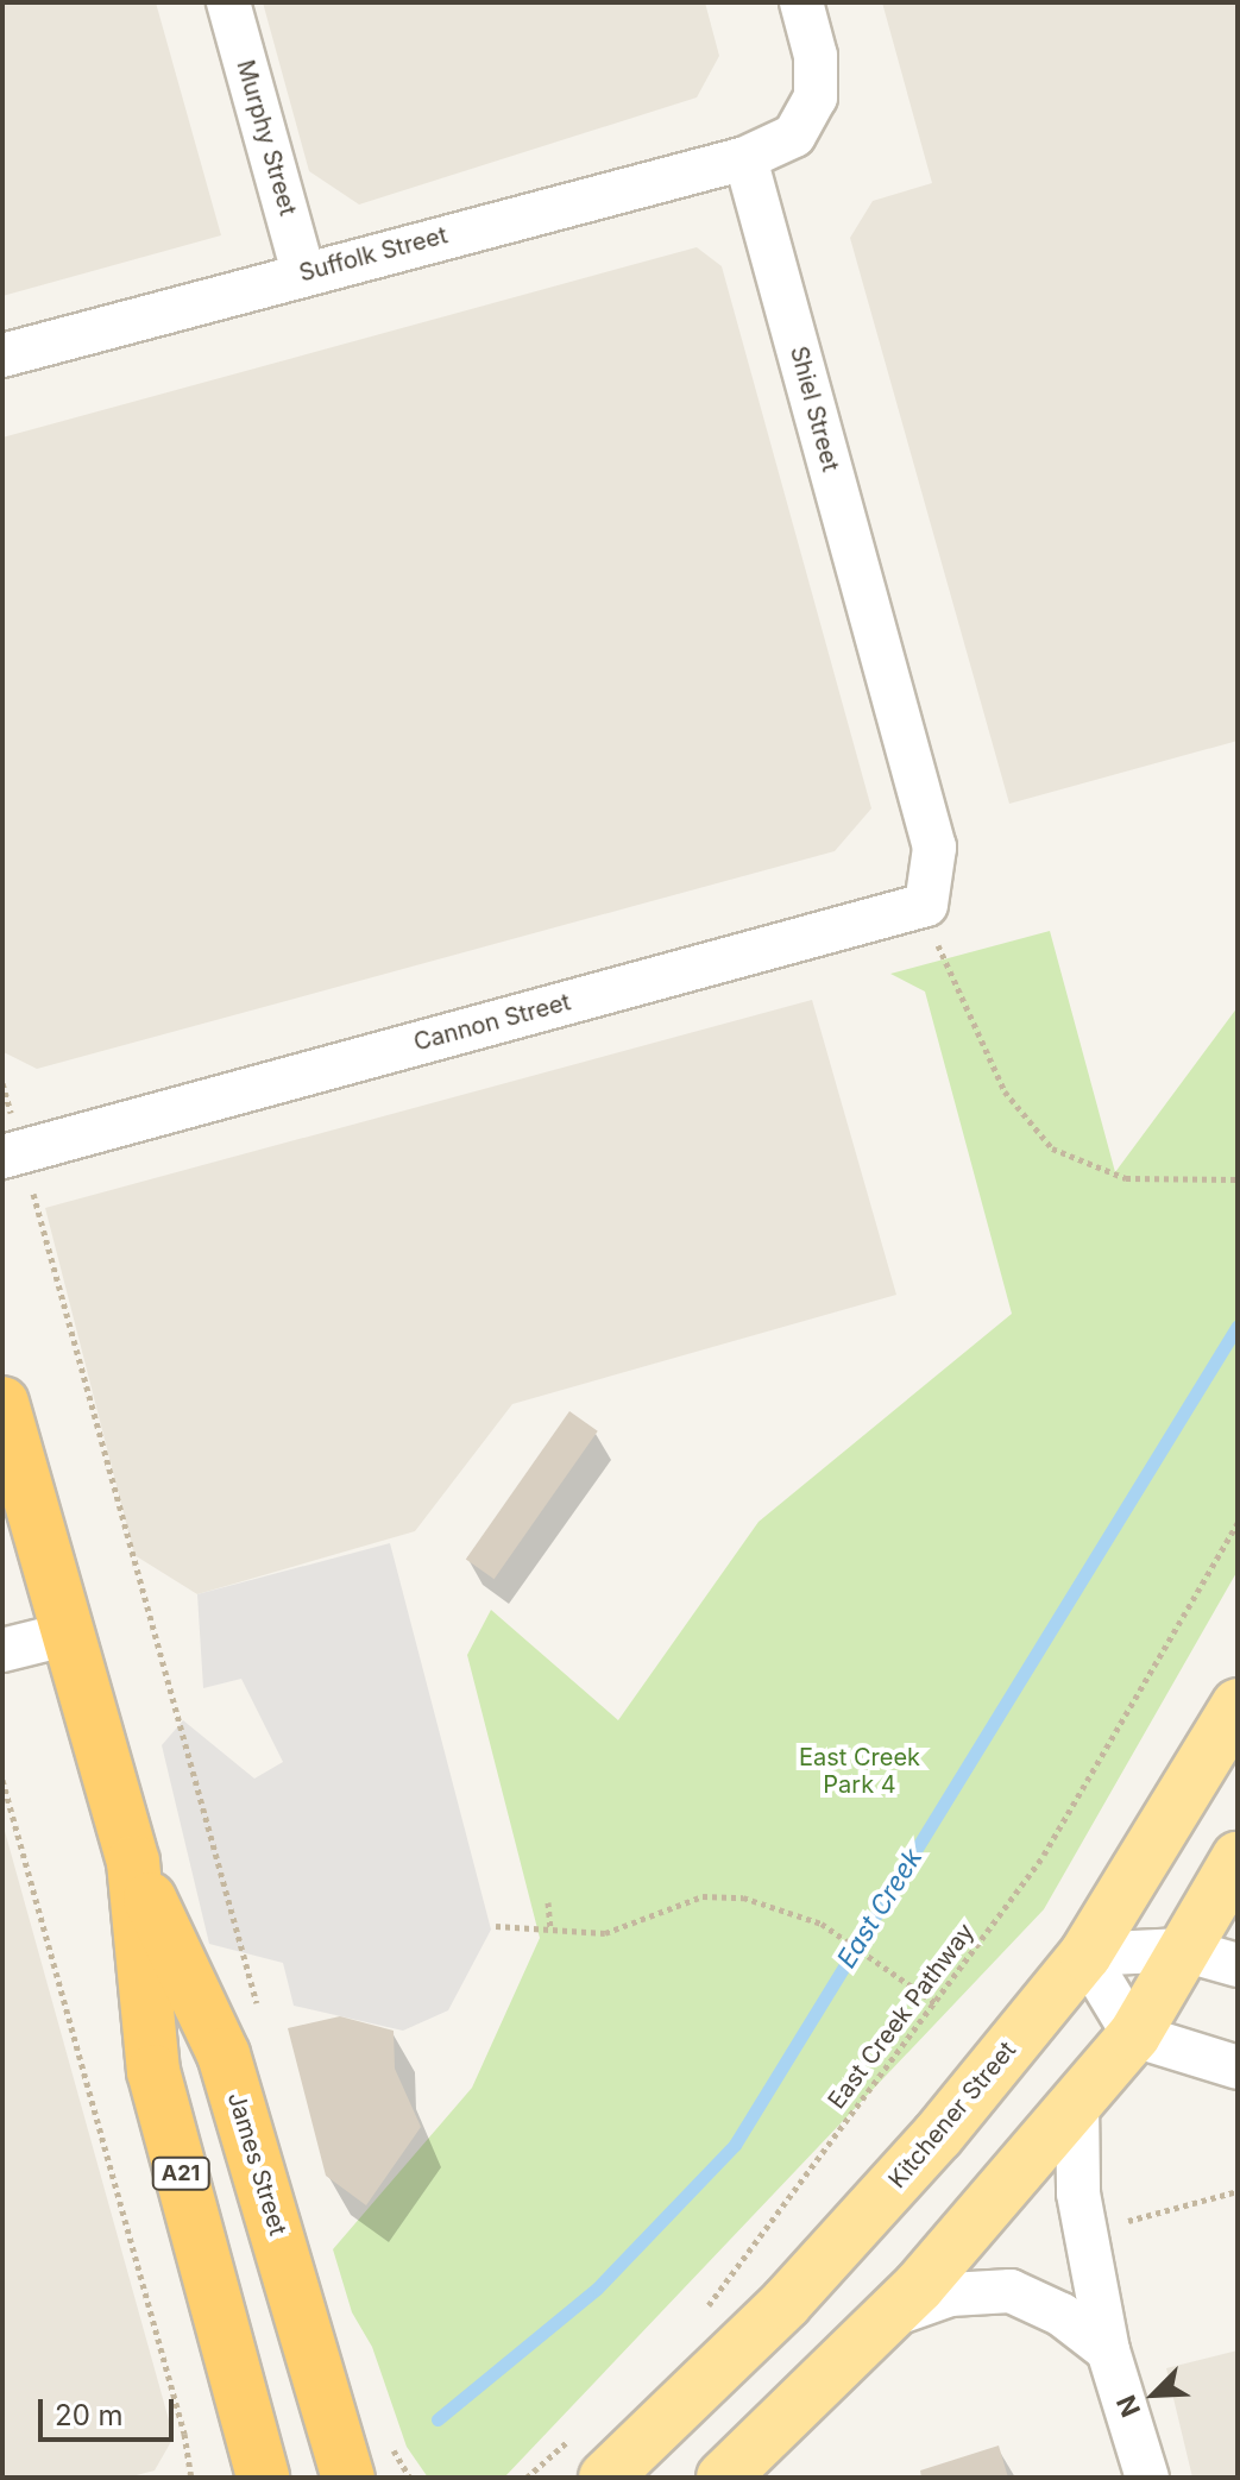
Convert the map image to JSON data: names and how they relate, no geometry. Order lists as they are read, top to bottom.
{
  "streets": {
    "highway": ["James Street", "A21"],
    "main road": ["Kitchener Street"],
    "street": [
      "Murphy Street",
      "Suffolk Street",
      "Shiel Street",
      "Cannon Street"
    ],
    "path": ["East Creek Pathway"]
  },
  "crossings": [
    ["Murphy Street", "Suffolk Street"],
    ["Suffolk Street", "Shiel Street"],
    ["Shiel Street", "Cannon Street"]
  ],
  "water": ["East Creek"],
  "parks": ["East Creek Park 4"],
  "scale_bar": "20 m",
  "north": "bottom left"
}
